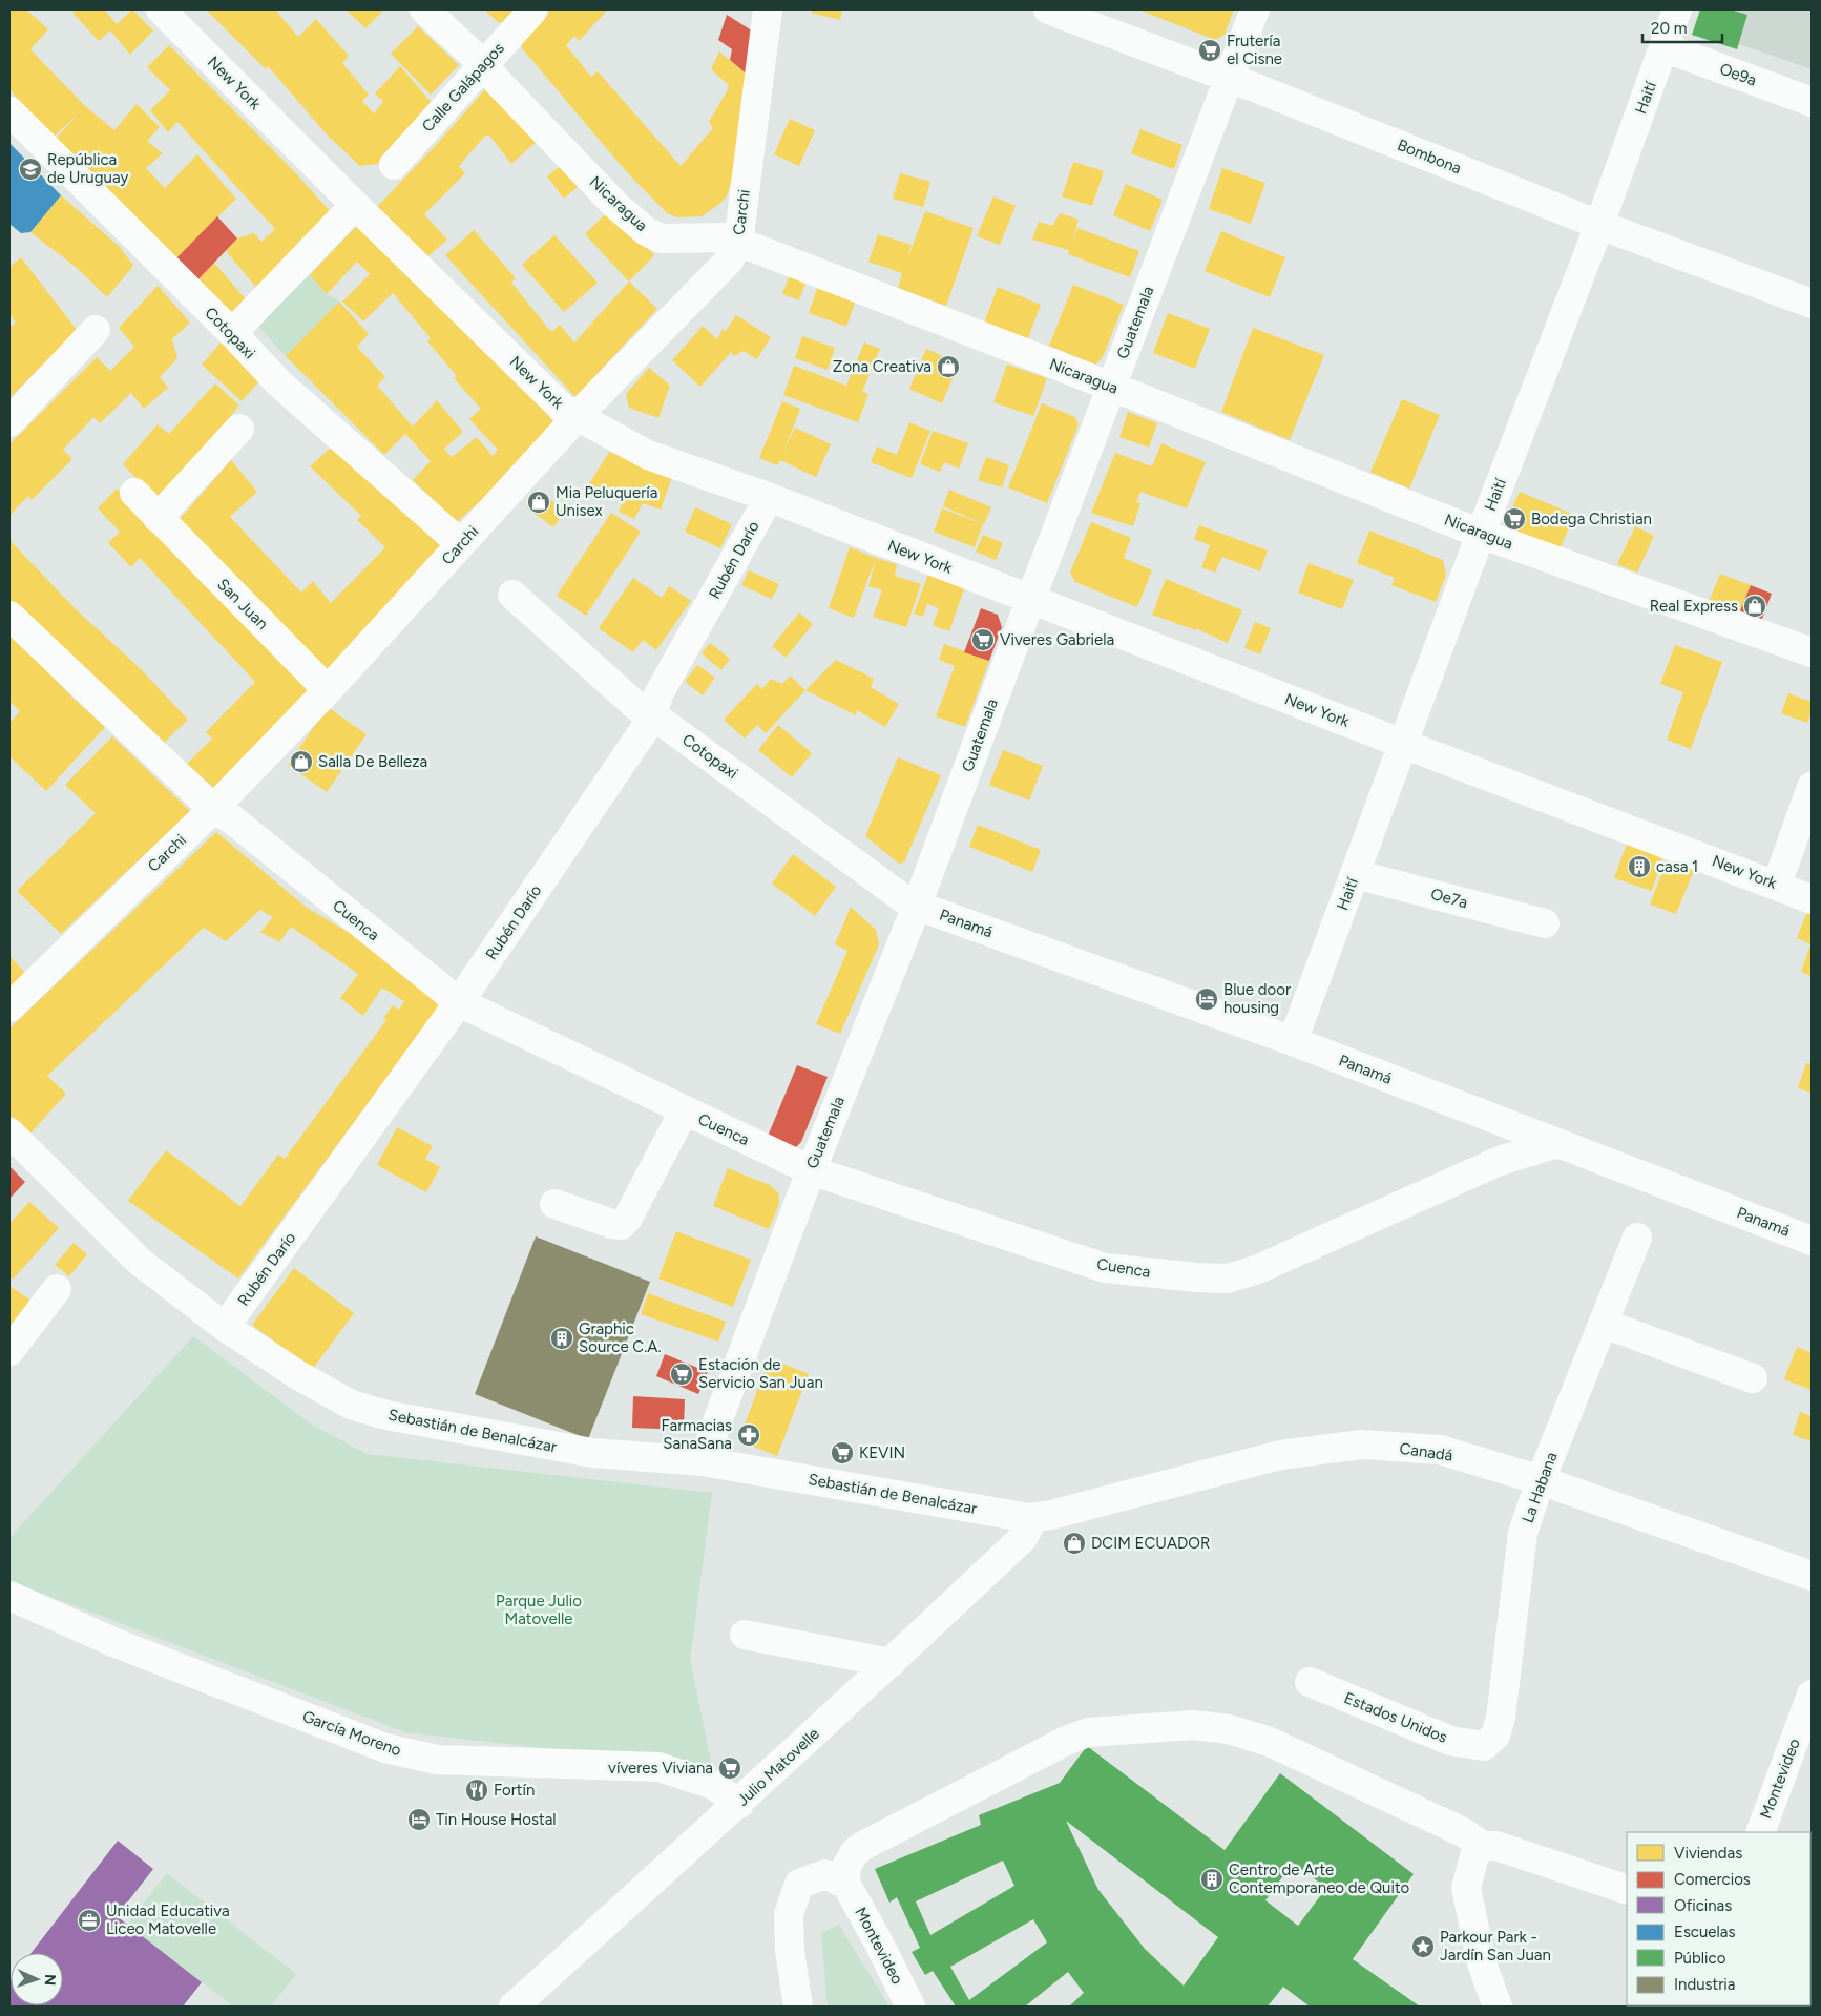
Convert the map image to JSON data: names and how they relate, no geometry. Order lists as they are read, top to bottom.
{
  "streets": {
    "street": [
      "Oe9a",
      "New York",
      "Calle Galápagos",
      "Haití",
      "Bombona",
      "Nicaragua",
      "Carchi",
      "Guatemala",
      "Cotopaxi",
      "Rubén Darío",
      "San Juan",
      "Oe7a",
      "Cuenca",
      "Panamá",
      "Sebastián de Benalcázar",
      "Canadá",
      "La Habana",
      "Estados Unidos",
      "García Moreno",
      "Julio Matovelle",
      "Montevideo"
    ]
  },
  "crossings": [
    ["Oe9a", "Haití"],
    ["New York", "Haití"],
    ["New York", "Carchi"],
    ["New York", "Guatemala"],
    ["New York", "Rubén Darío"],
    ["Calle Galápagos", "Nicaragua"],
    ["Haití", "Bombona"],
    ["Haití", "Nicaragua"],
    ["Haití", "Oe7a"],
    ["Haití", "Panamá"],
    ["Bombona", "Guatemala"],
    ["Nicaragua", "Carchi"],
    ["Nicaragua", "Guatemala"],
    ["Carchi", "Cotopaxi"],
    ["Carchi", "San Juan"],
    ["Carchi", "Cuenca"],
    ["Guatemala", "Cotopaxi"],
    ["Guatemala", "Cuenca"],
    ["Guatemala", "Panamá"],
    ["Guatemala", "Sebastián de Benalcázar"],
    ["Cotopaxi", "Rubén Darío"],
    ["Cotopaxi", "Panamá"],
    ["Rubén Darío", "Cuenca"],
    ["Rubén Darío", "Sebastián de Benalcázar"],
    ["Cuenca", "Panamá"],
    ["Sebastián de Benalcázar", "Canadá"],
    ["Sebastián de Benalcázar", "Julio Matovelle"],
    ["Canadá", "La Habana"],
    ["Canadá", "Julio Matovelle"],
    ["La Habana", "Estados Unidos"],
    ["García Moreno", "Julio Matovelle"]
  ],
  "parks": ["Parque Julio Matovelle"],
  "places": {
    "supermarket": [
      "Frutería el Cisne",
      "Bodega Christian",
      "Viveres Gabriela",
      "Estación de Servicio San Juan",
      "KEVIN",
      "víveres Viviana"
    ],
    "school or university": ["República de Uruguay"],
    "shop": [
      "Zona Creativa",
      "Mia Peluquería Unisex",
      "Real Express",
      "Salla De Belleza",
      "DCIM ECUADOR"
    ],
    "building": ["casa 1", "Graphic Source C.A.", "Centro de Arte Contemporaneo de Quito"],
    "hotel": ["Blue door housing", "Tin House Hostal"],
    "pharmacy": ["Farmacias SanaSana"],
    "restaurant": ["Fortín"],
    "office": ["Unidad Educativa Liceo Matovelle"],
    "place": ["Parkour Park - Jardín San Juan"]
  },
  "legend": [
    "Viviendas",
    "Comercios",
    "Oficinas",
    "Escuelas",
    "Público",
    "Industria"
  ],
  "scale_bar": "20 m",
  "north": "right"
}
